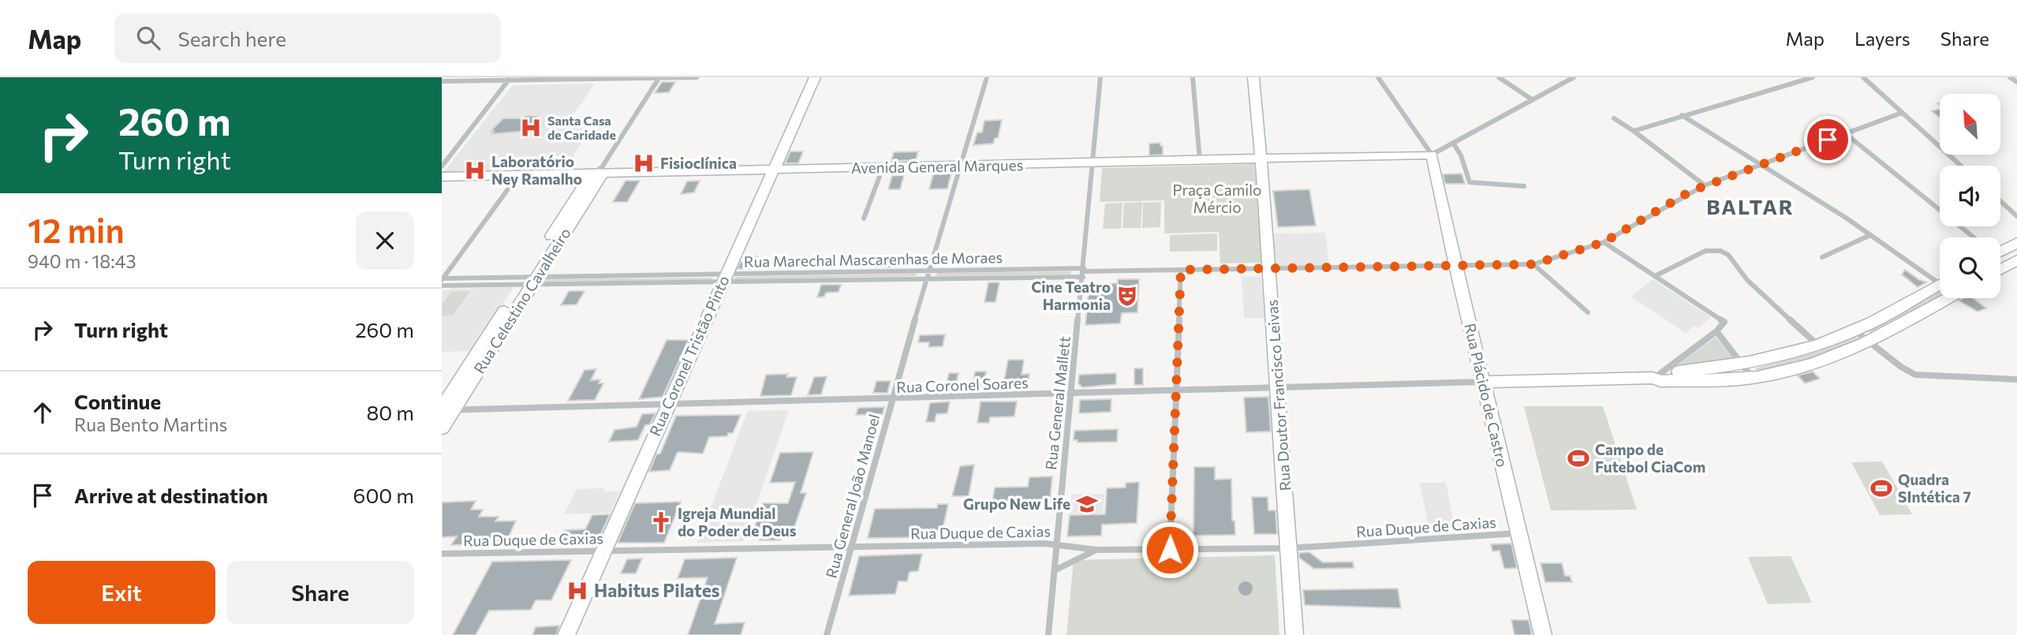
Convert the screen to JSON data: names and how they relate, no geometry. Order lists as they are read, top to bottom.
{
  "streets": {
    "main road": [
      "Avenida General Marques",
      "Rua Celestino Cavalheiro",
      "Rua Coronel Tristão Pinto",
      "Rua Doutor Francisco Leivas",
      "Rua Plácido de Castro"
    ],
    "street": [
      "Rua Marechal Mascarenhas de Moraes",
      "Rua Coronel Soares",
      "Rua General Mallett",
      "Rua General João Manoel",
      "Rua Duque de Caxias"
    ]
  },
  "crossings": [
    ["Avenida General Marques", "Rua Celestino Cavalheiro"],
    ["Avenida General Marques", "Rua Coronel Tristão Pinto"],
    ["Avenida General Marques", "Rua Doutor Francisco Leivas"],
    ["Avenida General Marques", "Rua Plácido de Castro"],
    ["Avenida General Marques", "Rua General Mallett"],
    ["Avenida General Marques", "Rua General João Manoel"],
    ["Rua Marechal Mascarenhas de Moraes", "Rua Celestino Cavalheiro"],
    ["Rua Marechal Mascarenhas de Moraes", "Rua Coronel Tristão Pinto"],
    ["Rua Marechal Mascarenhas de Moraes", "Rua Doutor Francisco Leivas"],
    ["Rua Marechal Mascarenhas de Moraes", "Rua Plácido de Castro"],
    ["Rua Marechal Mascarenhas de Moraes", "Rua General Mallett"],
    ["Rua Marechal Mascarenhas de Moraes", "Rua General João Manoel"],
    ["Rua Celestino Cavalheiro", "Rua Coronel Soares"],
    ["Rua Coronel Tristão Pinto", "Rua Coronel Soares"],
    ["Rua Coronel Tristão Pinto", "Rua Duque de Caxias"],
    ["Rua Coronel Soares", "Rua Doutor Francisco Leivas"],
    ["Rua Coronel Soares", "Rua Plácido de Castro"],
    ["Rua Coronel Soares", "Rua General Mallett"],
    ["Rua Coronel Soares", "Rua General João Manoel"],
    ["Rua Doutor Francisco Leivas", "Rua Duque de Caxias"],
    ["Rua Plácido de Castro", "Rua Duque de Caxias"],
    ["Rua General Mallett", "Rua Duque de Caxias"],
    ["Rua General João Manoel", "Rua Duque de Caxias"]
  ],
  "districts": ["BALTAR"],
  "parks": ["Praça Camilo Mércio"],
  "places": {
    "hospital": [
      "Santa Casa de Caridade",
      "Fisioclínica",
      "Laboratório Ney Ramalho",
      "Habitus Pilates"
    ],
    "theatre": ["Cine Teatro Harmonia"],
    "sports": ["Campo de Futebol CiaCom", "Quadra SIntética 7"],
    "school or university": ["Grupo New Life"],
    "church": ["Igreja Mundial do Poder de Deus"]
  },
  "north": "top left",
  "page": {
    "header": "Map",
    "search": "Search here",
    "nav": ["Map", "Layers", "Share"],
    "turn": ["260 m", "Turn right"],
    "heading": ["12 min", "940 m · 18:43"],
    "list": [
      {
        "name": "Turn right",
        "value": "260 m"
      },
      {
        "name": "Continue",
        "note": "Rua Bento Martins",
        "value": "80 m"
      },
      {
        "name": "Arrive at destination",
        "value": "600 m"
      }
    ],
    "buttons": ["Exit", "Share"]
  }
}
